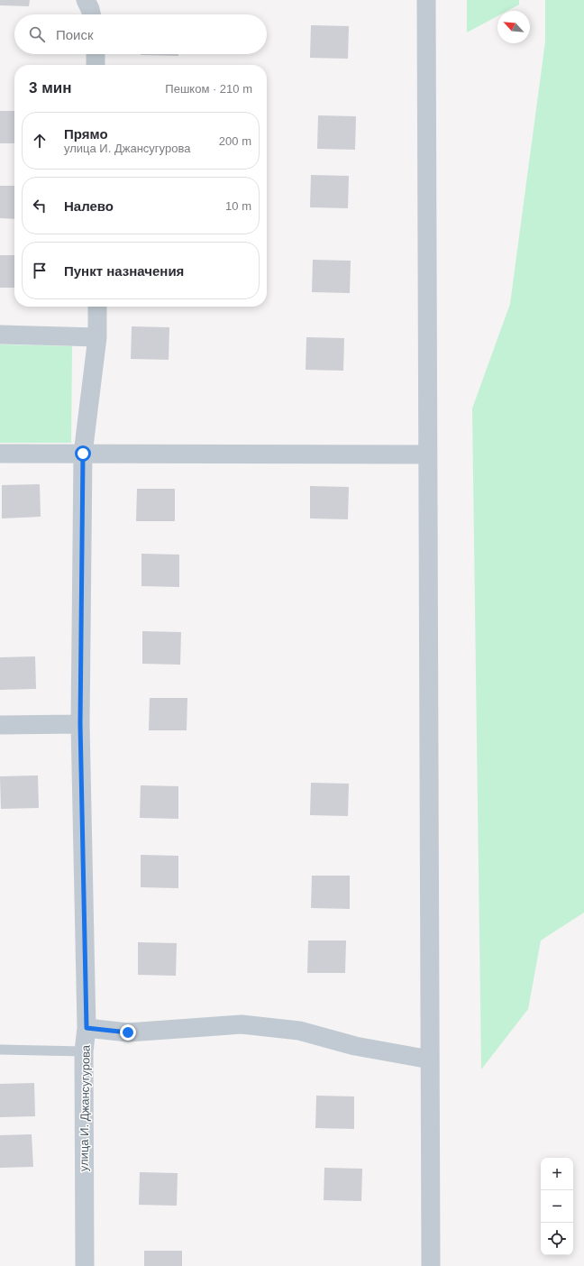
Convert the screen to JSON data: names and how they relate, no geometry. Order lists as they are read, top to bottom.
{
  "streets": {
    "street": ["улица И. Джансугурова"]
  },
  "north": "top left",
  "page": {
    "search": "Поиск",
    "heading": ["3 мин", "Пешком · 210 m"],
    "list": [
      ["Прямо", "улица И. Джансугурова", "200 m"],
      ["Налево", "10 m"],
      "Пункт назначения"
    ],
    "map_buttons": ["+", "−"]
  }
}
